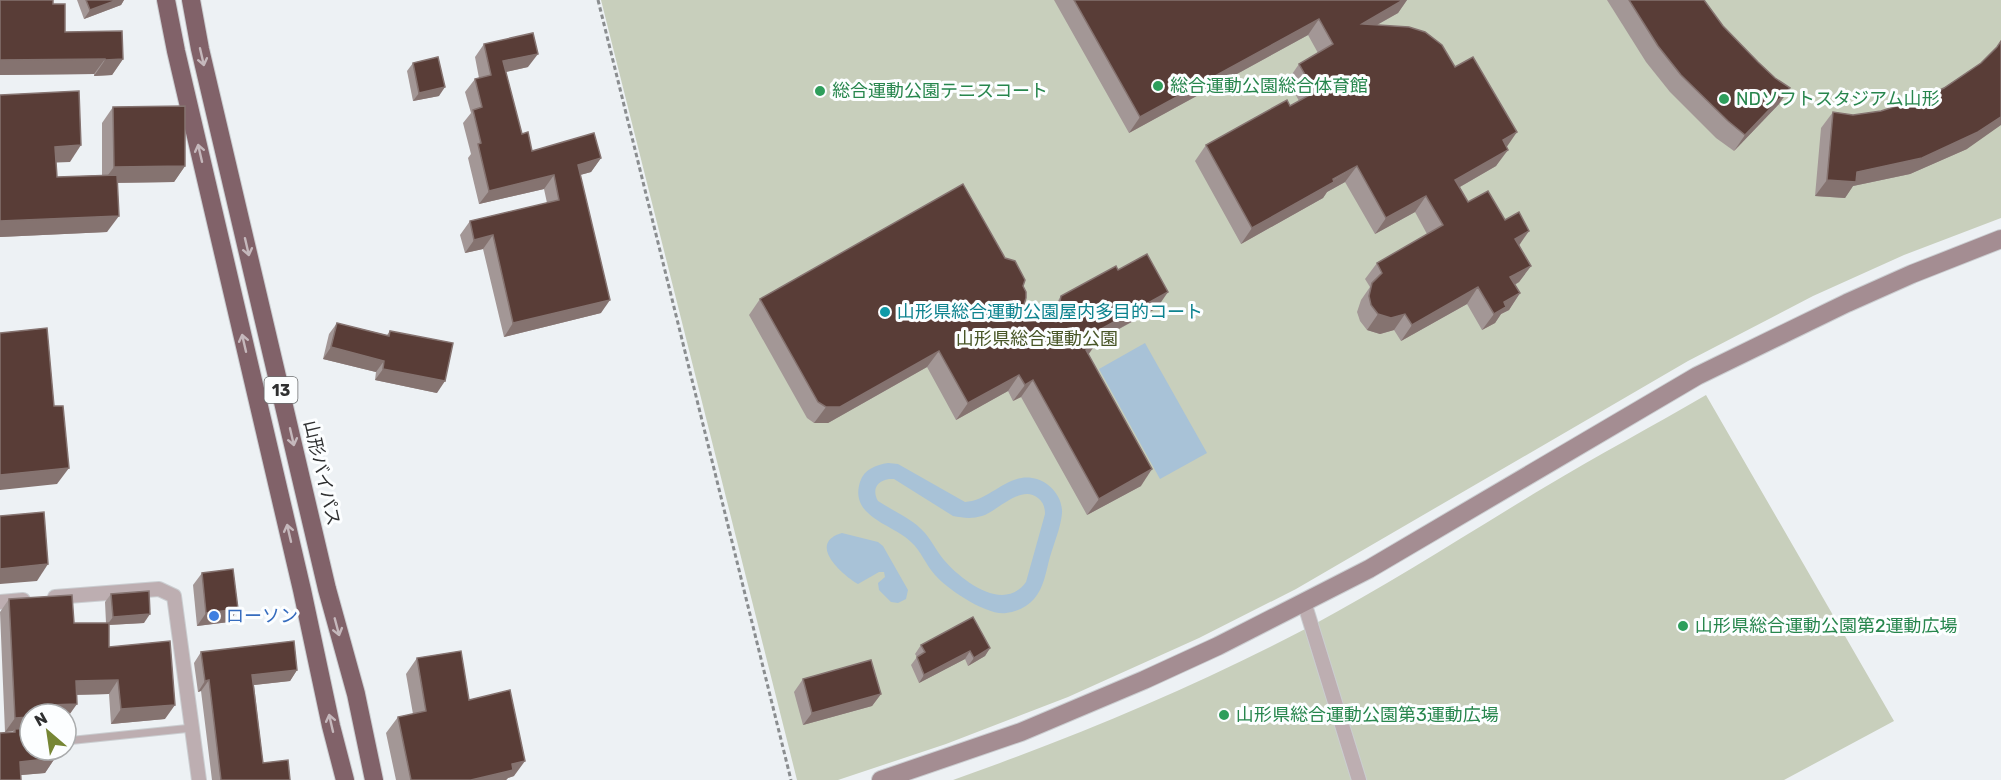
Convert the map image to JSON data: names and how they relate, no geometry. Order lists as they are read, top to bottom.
{
  "streets": {
    "highway": ["13", "山形バイパス"]
  },
  "parks": ["山形県総合運動公園"],
  "places": [
    "総合運動公園総合体育館",
    "総合運動公園テニスコート",
    "NDソフトスタジアム山形",
    "山形県総合運動公園屋内多目的コート",
    "ローソン",
    "山形県総合運動公園第2運動広場",
    "山形県総合運動公園第3運動広場"
  ],
  "north": "top left"
}
